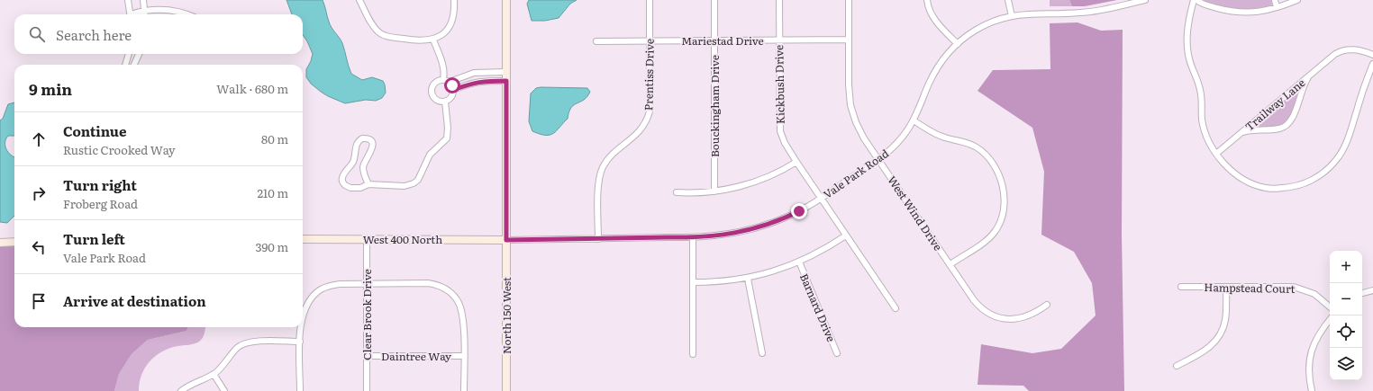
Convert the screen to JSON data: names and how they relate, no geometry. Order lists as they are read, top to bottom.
{
  "streets": {
    "main road": ["West 400 North", "North 150 West"],
    "street": [
      "Mariestad Drive",
      "Prentiss Drive",
      "Kickbush Drive",
      "Trailway Lane",
      "Bouckingham Drive",
      "Vale Park Road",
      "West Wind Drive",
      "Hampstead Court",
      "Barnard Drive",
      "Clear Brook Drive",
      "Daintree Way"
    ]
  },
  "crossings": [
    ["Mariestad Drive", "Prentiss Drive"],
    ["Mariestad Drive", "Kickbush Drive"],
    ["Mariestad Drive", "Bouckingham Drive"],
    ["Mariestad Drive", "West Wind Drive"],
    ["Prentiss Drive", "Vale Park Road"],
    ["Kickbush Drive", "Vale Park Road"],
    ["Vale Park Road", "West Wind Drive"],
    ["Vale Park Road", "West 400 North"],
    ["Vale Park Road", "North 150 West"],
    ["West 400 North", "Clear Brook Drive"],
    ["West 400 North", "North 150 West"],
    ["Clear Brook Drive", "Daintree Way"]
  ],
  "page": {
    "search": "Search here",
    "heading": ["9 min", "Walk · 680 m"],
    "list": [
      ["Continue", "Rustic Crooked Way", "80 m"],
      ["Turn right", "Froberg Road", "210 m"],
      ["Turn left", "Vale Park Road", "390 m"],
      "Arrive at destination"
    ],
    "map_buttons": ["+", "−"]
  }
}
